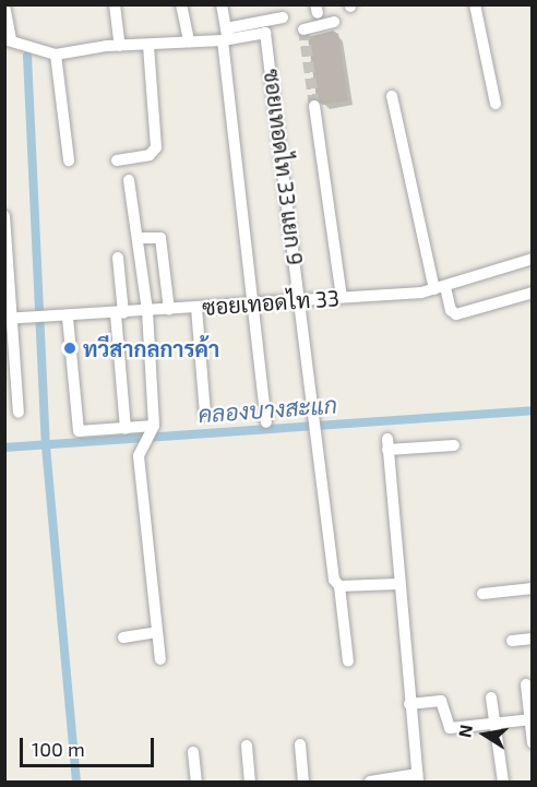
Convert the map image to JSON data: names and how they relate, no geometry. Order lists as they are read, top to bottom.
{
  "streets": {
    "street": ["ซอยเทอดไท 33 แยก 9", "ซอยเทอดไท 33"]
  },
  "crossings": [
    ["ซอยเทอดไท 33 แยก 9", "ซอยเทอดไท 33"]
  ],
  "water": ["คลองบางสะแก"],
  "places": ["ทวีสากลการค้า"],
  "scale_bar": "100 m",
  "north": "left"
}
